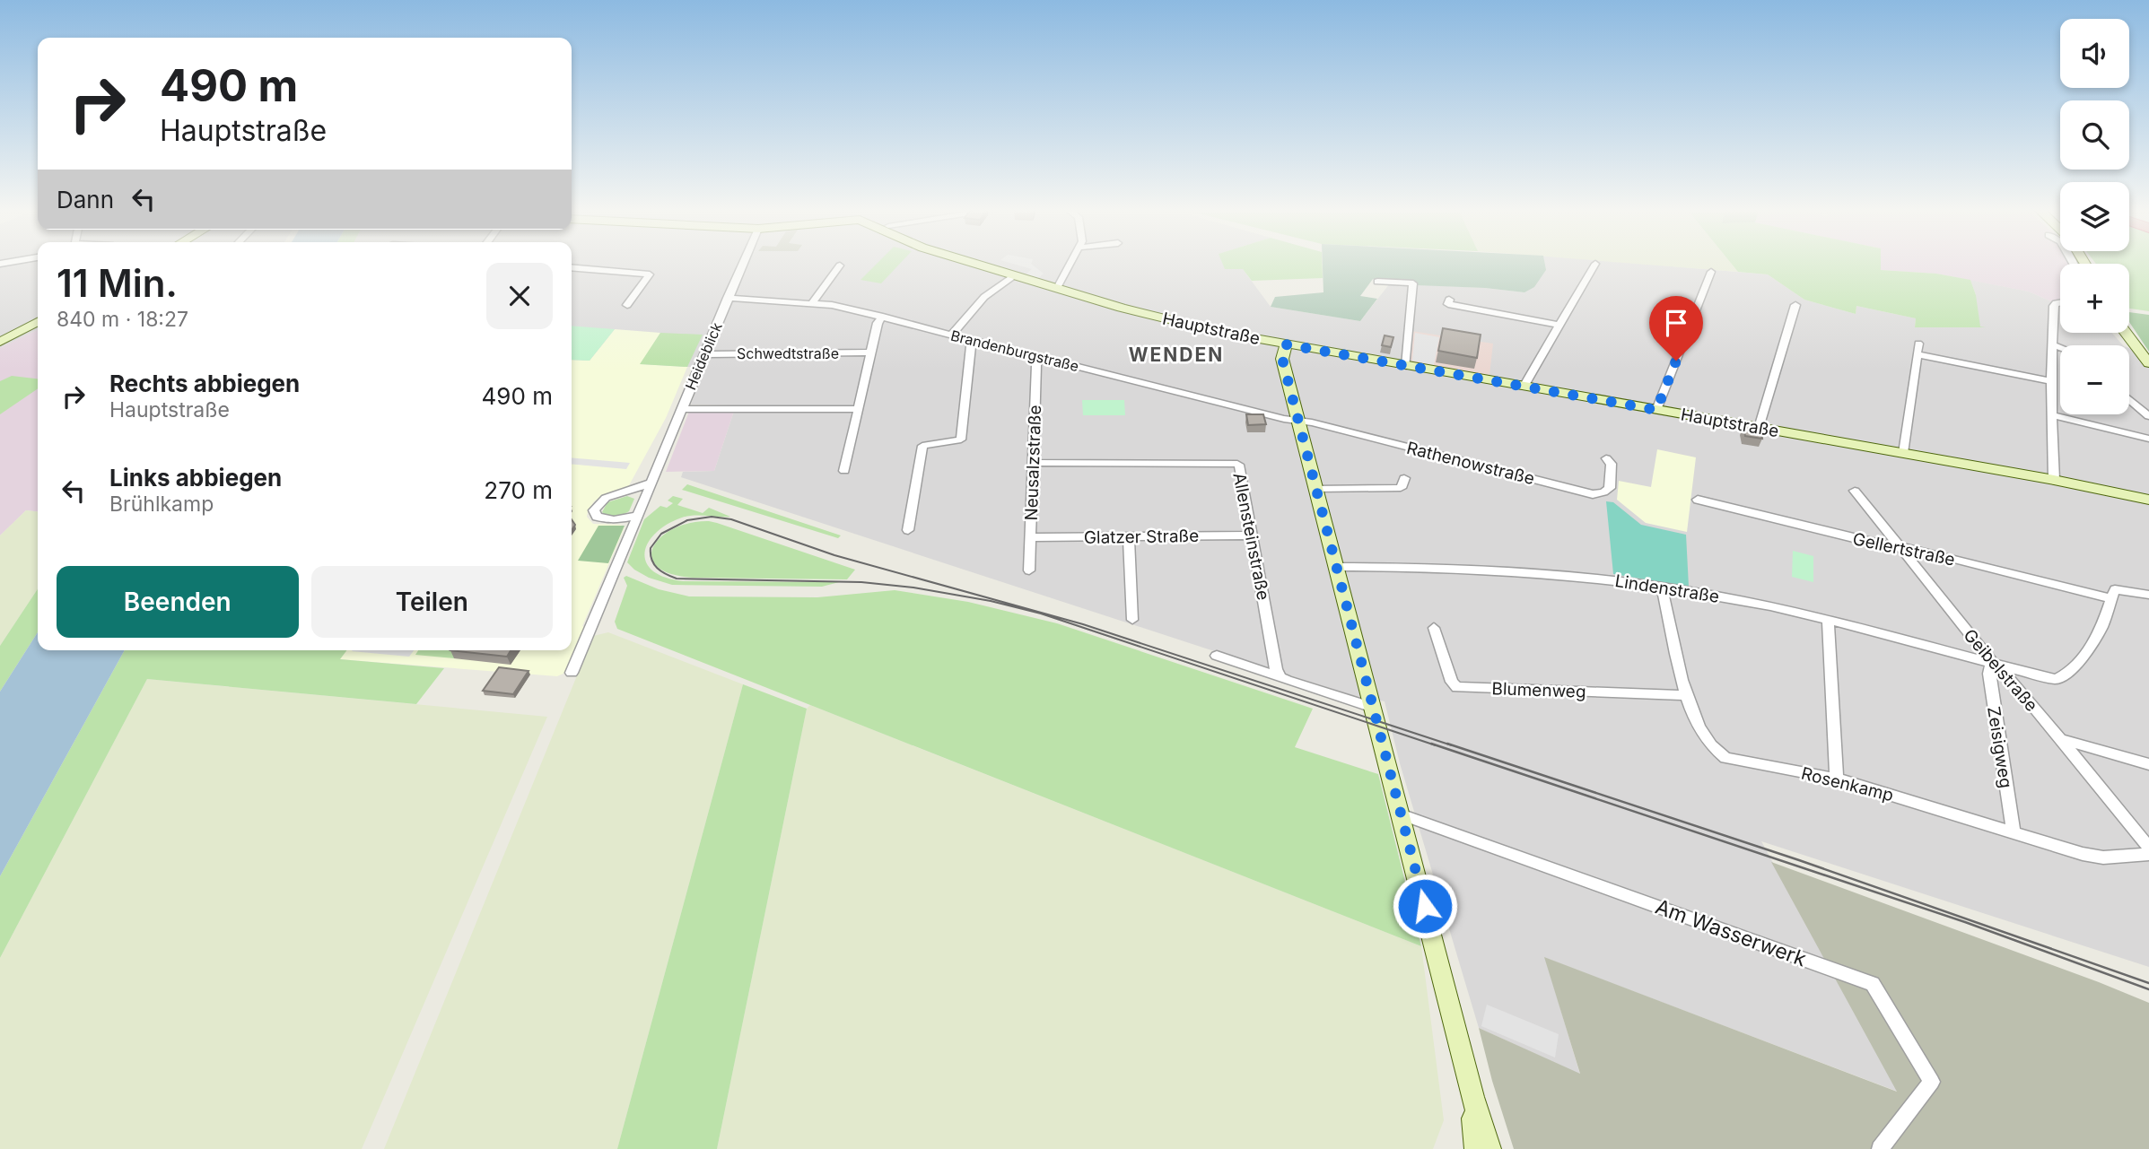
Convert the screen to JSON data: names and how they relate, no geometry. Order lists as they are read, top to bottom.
{
  "streets": {
    "main road": ["Hauptstraße"],
    "street": [
      "Brandenburgstraße",
      "Schwedtstraße",
      "Heideblick",
      "Neusalzstraße",
      "Rathenowstraße",
      "Glatzer Straße",
      "Allensteinstraße",
      "Gellertstraße",
      "Lindenstraße",
      "Geibelstraße",
      "Blumenweg",
      "Zeisigweg",
      "Rosenkamp",
      "Am Wasserwerk"
    ]
  },
  "crossings": [
    ["Brandenburgstraße", "Heideblick"],
    ["Brandenburgstraße", "Neusalzstraße"],
    ["Brandenburgstraße", "Rathenowstraße"],
    ["Schwedtstraße", "Heideblick"],
    ["Neusalzstraße", "Glatzer Straße"],
    ["Neusalzstraße", "Allensteinstraße"],
    ["Glatzer Straße", "Allensteinstraße"],
    ["Gellertstraße", "Lindenstraße"],
    ["Gellertstraße", "Geibelstraße"],
    ["Lindenstraße", "Geibelstraße"],
    ["Lindenstraße", "Zeisigweg"],
    ["Lindenstraße", "Rosenkamp"],
    ["Geibelstraße", "Zeisigweg"],
    ["Blumenweg", "Rosenkamp"],
    ["Zeisigweg", "Rosenkamp"]
  ],
  "districts": ["WENDEN"],
  "page": {
    "map_buttons": ["+", "−"],
    "turn": ["490 m", "Hauptstraße"],
    "then": "Dann",
    "heading": ["11 Min.", "840 m · 18:27"],
    "list": [
      {
        "name": "Rechts abbiegen",
        "note": "Hauptstraße",
        "value": "490 m"
      },
      {
        "name": "Links abbiegen",
        "note": "Brühlkamp",
        "value": "270 m"
      }
    ],
    "buttons": ["Beenden", "Teilen"]
  }
}
